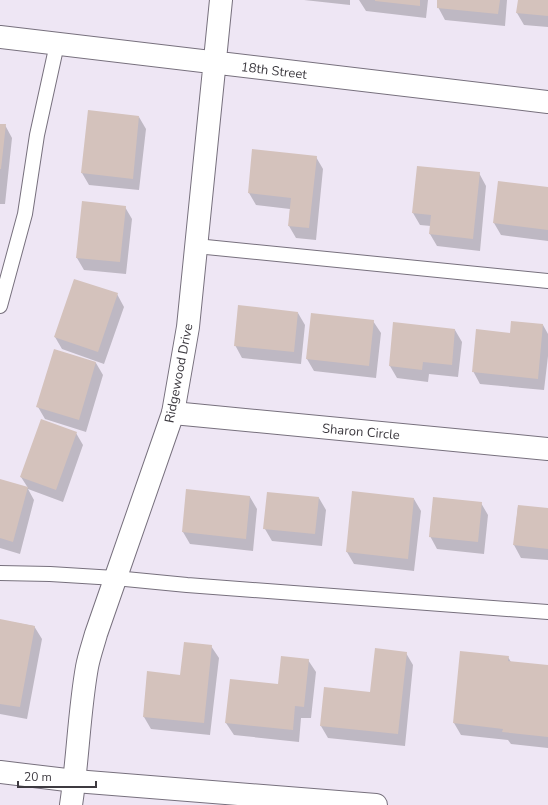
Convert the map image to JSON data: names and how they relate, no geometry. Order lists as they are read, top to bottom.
{
  "streets": {
    "street": ["18th Street", "Ridgewood Drive", "Sharon Circle"]
  },
  "crossings": [
    ["18th Street", "Ridgewood Drive"],
    ["Ridgewood Drive", "Sharon Circle"]
  ],
  "scale_bar": "20 m"
}
